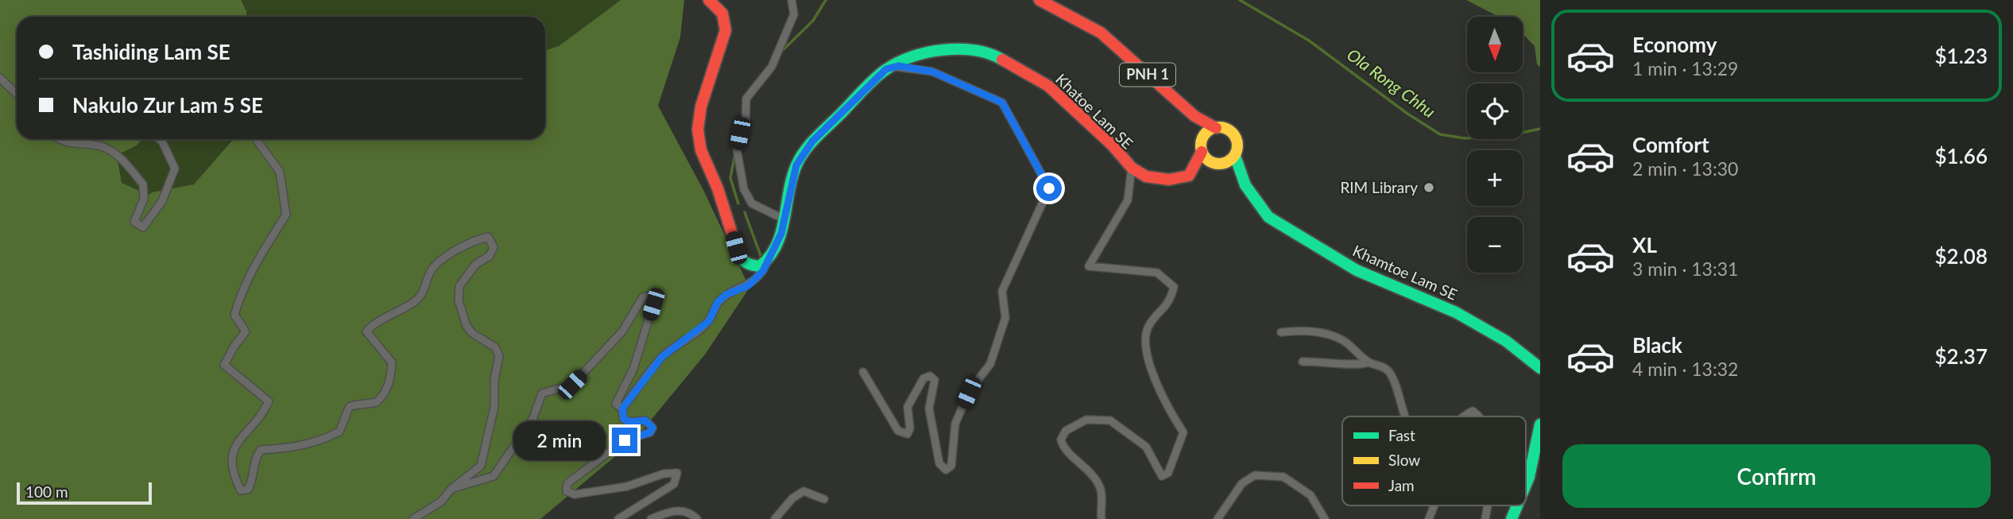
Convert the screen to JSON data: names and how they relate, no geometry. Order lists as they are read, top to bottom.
{
  "streets": {
    "main road": ["PNH 1", "Khatoe Lam SE", "Khamtoe Lam SE"]
  },
  "crossings": [
    ["PNH 1", "Khatoe Lam SE"],
    ["PNH 1", "Khamtoe Lam SE"],
    ["Khatoe Lam SE", "Khamtoe Lam SE"]
  ],
  "water": ["Ola Rong Chhu"],
  "places": ["RIM Library"],
  "legend": ["Fast", "Slow", "Jam"],
  "scale_bar": "100 m",
  "north": "bottom",
  "page": {
    "list": [
      {
        "name": "Economy",
        "note": "1 min · 13:29",
        "value": "$1.23"
      },
      {
        "name": "Comfort",
        "note": "2 min · 13:30",
        "value": "$1.66"
      },
      {
        "name": "XL",
        "note": "3 min · 13:31",
        "value": "$2.08"
      },
      {
        "name": "Black",
        "note": "4 min · 13:32",
        "value": "$2.37"
      }
    ],
    "map_buttons": ["+", "−"],
    "banner": ["Tashiding Lam SE", "Nakulo Zur Lam 5 SE"],
    "bubble": "2 min",
    "buttons": "Confirm",
    "scale": "100 m"
  }
}
